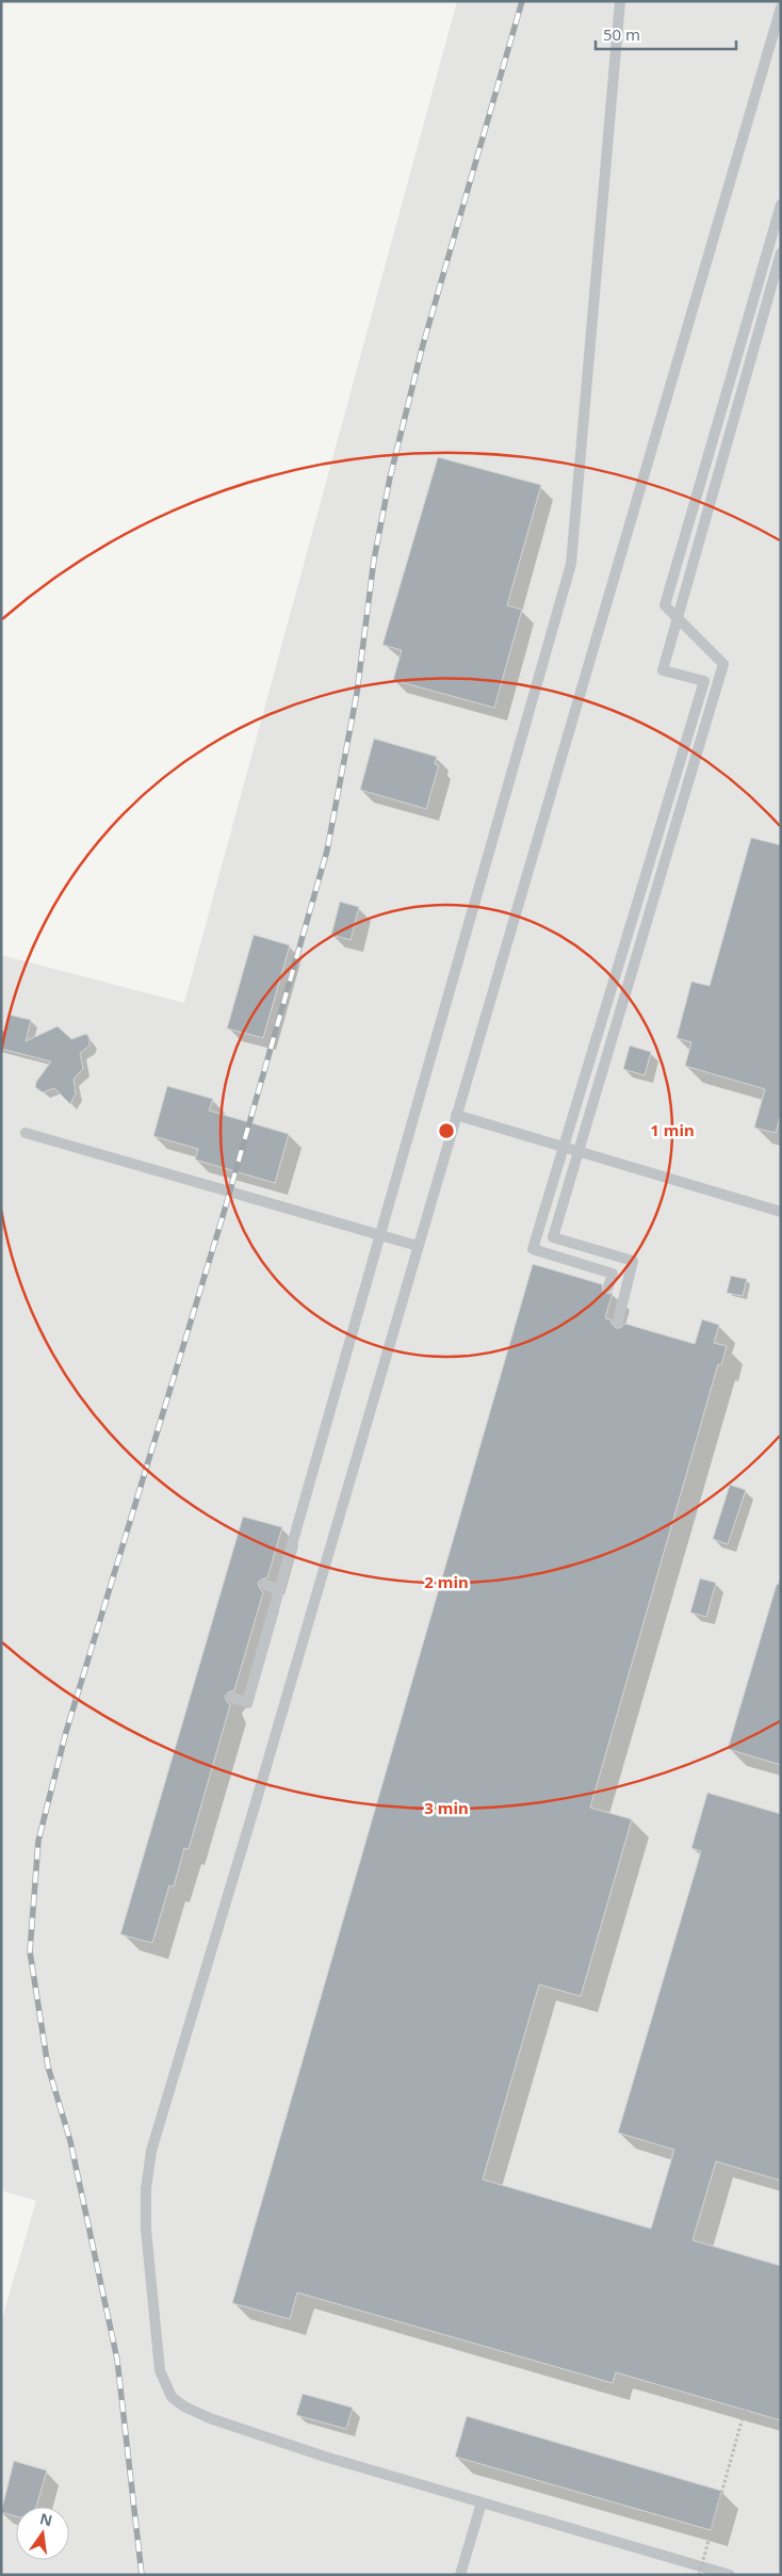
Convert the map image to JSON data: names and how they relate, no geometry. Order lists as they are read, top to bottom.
{
  "scale_bar": "50 m",
  "north": "top",
  "rings": ["1 min", "2 min", "3 min"]
}
